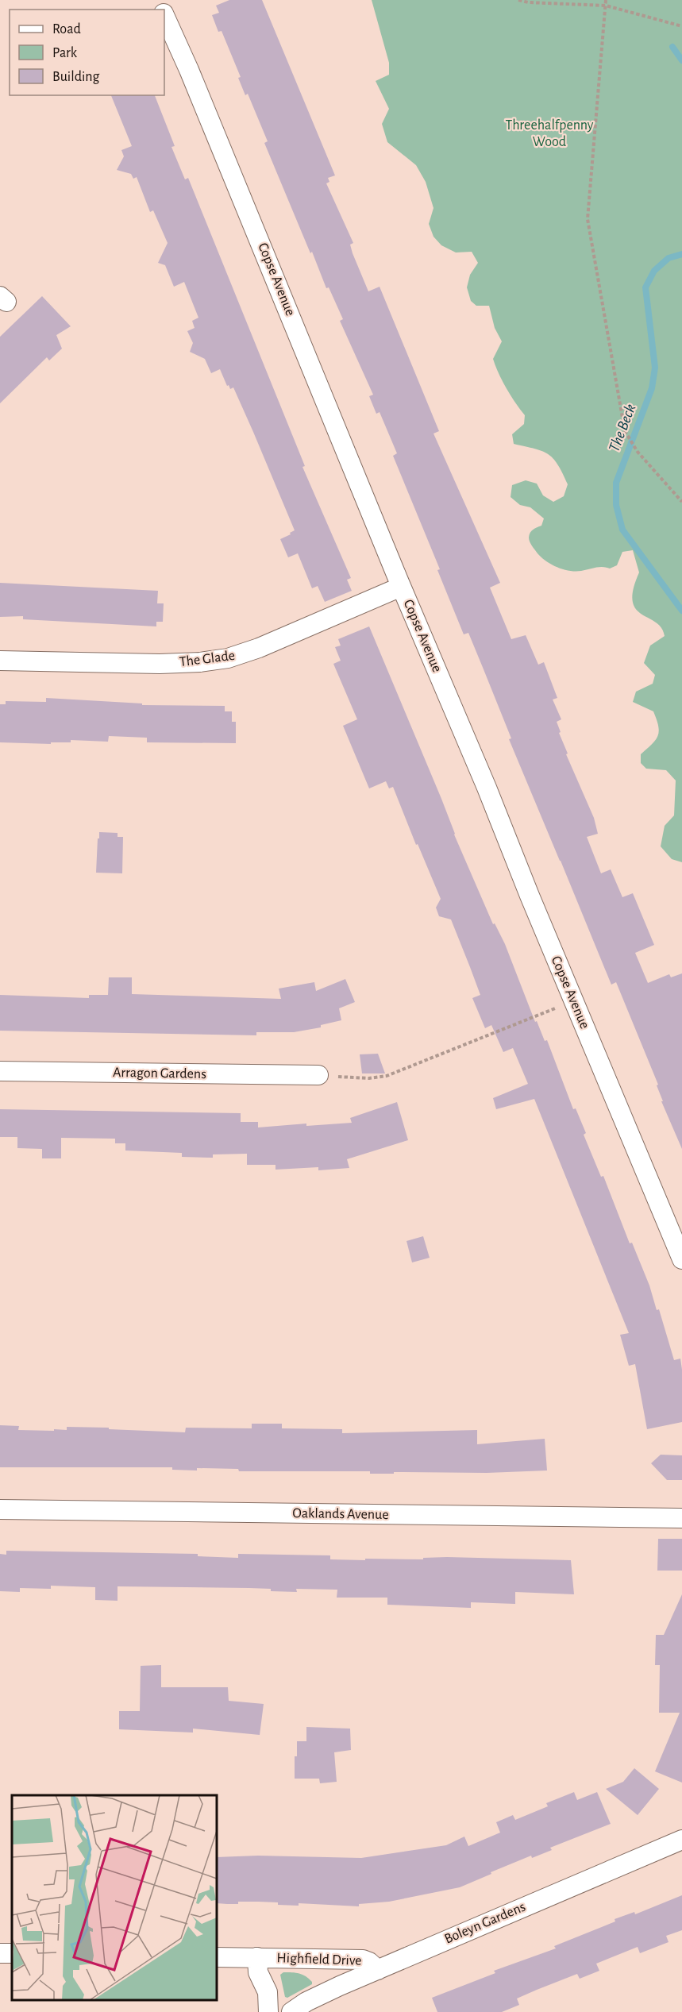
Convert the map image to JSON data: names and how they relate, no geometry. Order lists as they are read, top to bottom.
{
  "streets": {
    "street": [
      "Copse Avenue",
      "The Glade",
      "Arragon Gardens",
      "Oaklands Avenue",
      "Boleyn Gardens",
      "Highfield Drive"
    ]
  },
  "crossings": [
    ["Copse Avenue", "The Glade"],
    ["Boleyn Gardens", "Highfield Drive"]
  ],
  "water": ["The Beck"],
  "parks": ["Threehalfpenny Wood"],
  "legend": ["Road", "Park", "Building"]
}
